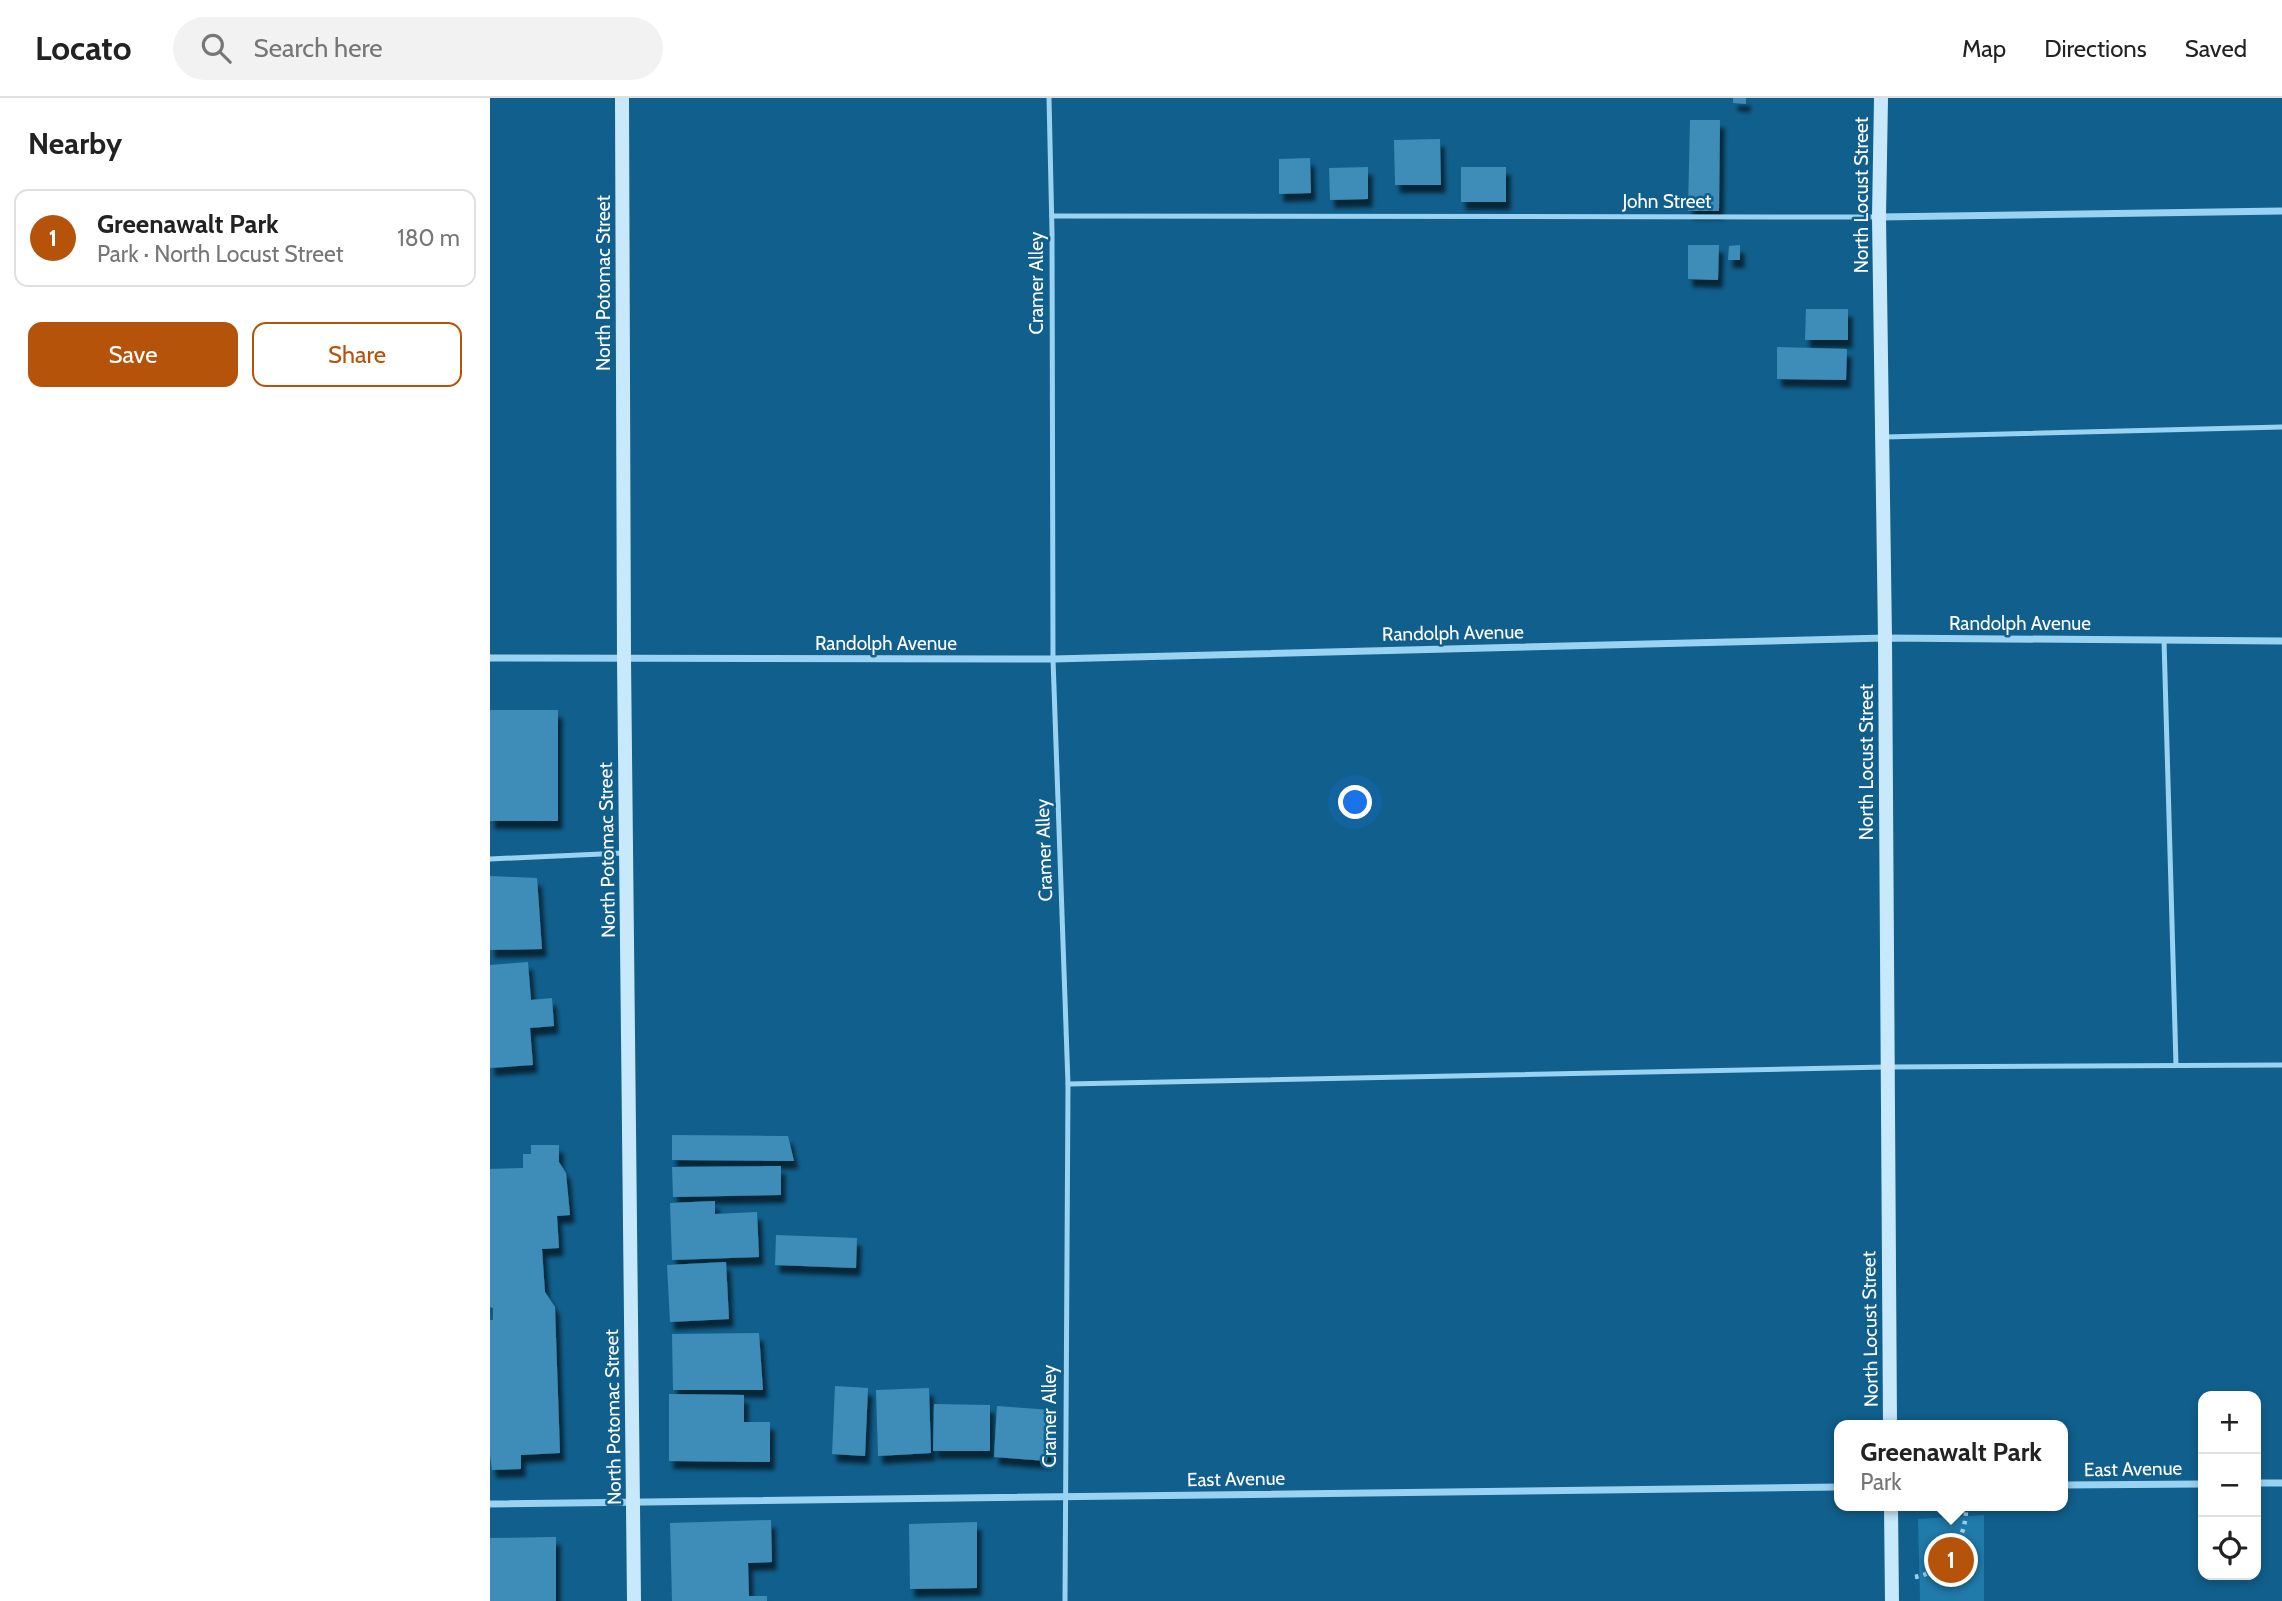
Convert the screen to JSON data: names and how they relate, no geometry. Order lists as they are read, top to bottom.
{
  "streets": {
    "main road": ["North Locust Street", "North Potomac Street"],
    "street": ["John Street", "Randolph Avenue", "East Avenue"],
    "lane": ["Cramer Alley"]
  },
  "crossings": [
    ["North Locust Street", "John Street"],
    ["North Locust Street", "Randolph Avenue"],
    ["John Street", "Cramer Alley"],
    ["North Potomac Street", "Randolph Avenue"],
    ["North Potomac Street", "East Avenue"],
    ["Cramer Alley", "Randolph Avenue"],
    ["Cramer Alley", "East Avenue"]
  ],
  "page": {
    "header": "Locato",
    "search": "Search here",
    "nav": ["Map", "Directions", "Saved"],
    "heading": "Nearby",
    "list": [
      {
        "mark": "1",
        "name": "Greenawalt Park",
        "note": "Park · North Locust Street",
        "value": "180 m"
      }
    ],
    "buttons": ["Save", "Share"],
    "map_buttons": ["+", "−"],
    "popup": ["Greenawalt Park", "Park"],
    "pins": "1"
  }
}
